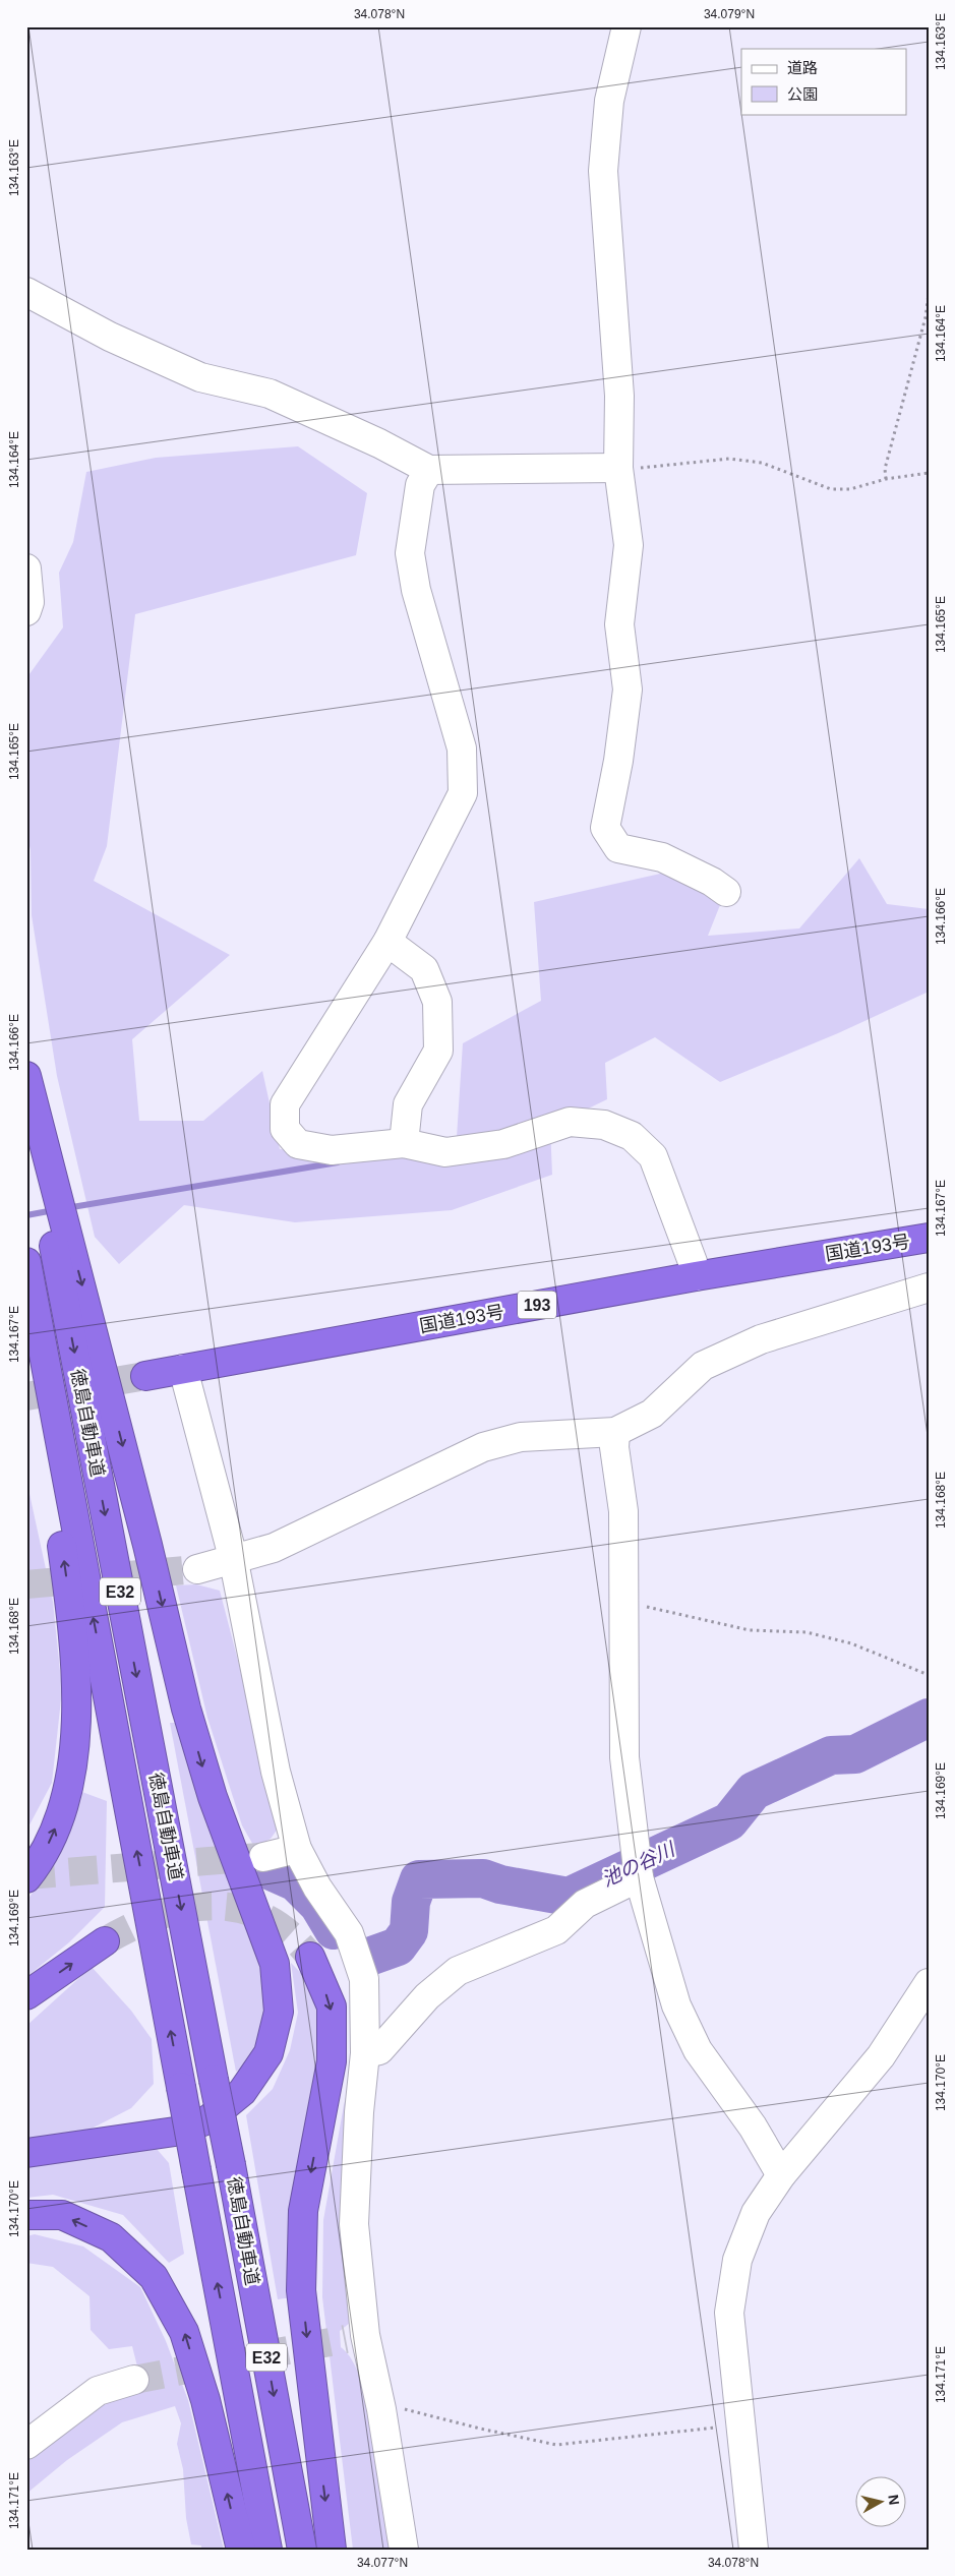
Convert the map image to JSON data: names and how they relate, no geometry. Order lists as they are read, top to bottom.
{
  "streets": {
    "highway": [
      "国道193号",
      "193",
      "徳島自動車道",
      "E32"
    ]
  },
  "water": ["池の谷川"],
  "legend": ["道路", "公園"],
  "north": "right",
  "coordinates": [
    "34.078°N",
    "34.079°N",
    "134.163°E",
    "134.164°E",
    "134.165°E",
    "134.166°E",
    "134.167°E",
    "134.168°E",
    "134.169°E",
    "134.170°E",
    "134.171°E",
    "34.077°N"
  ]
}
